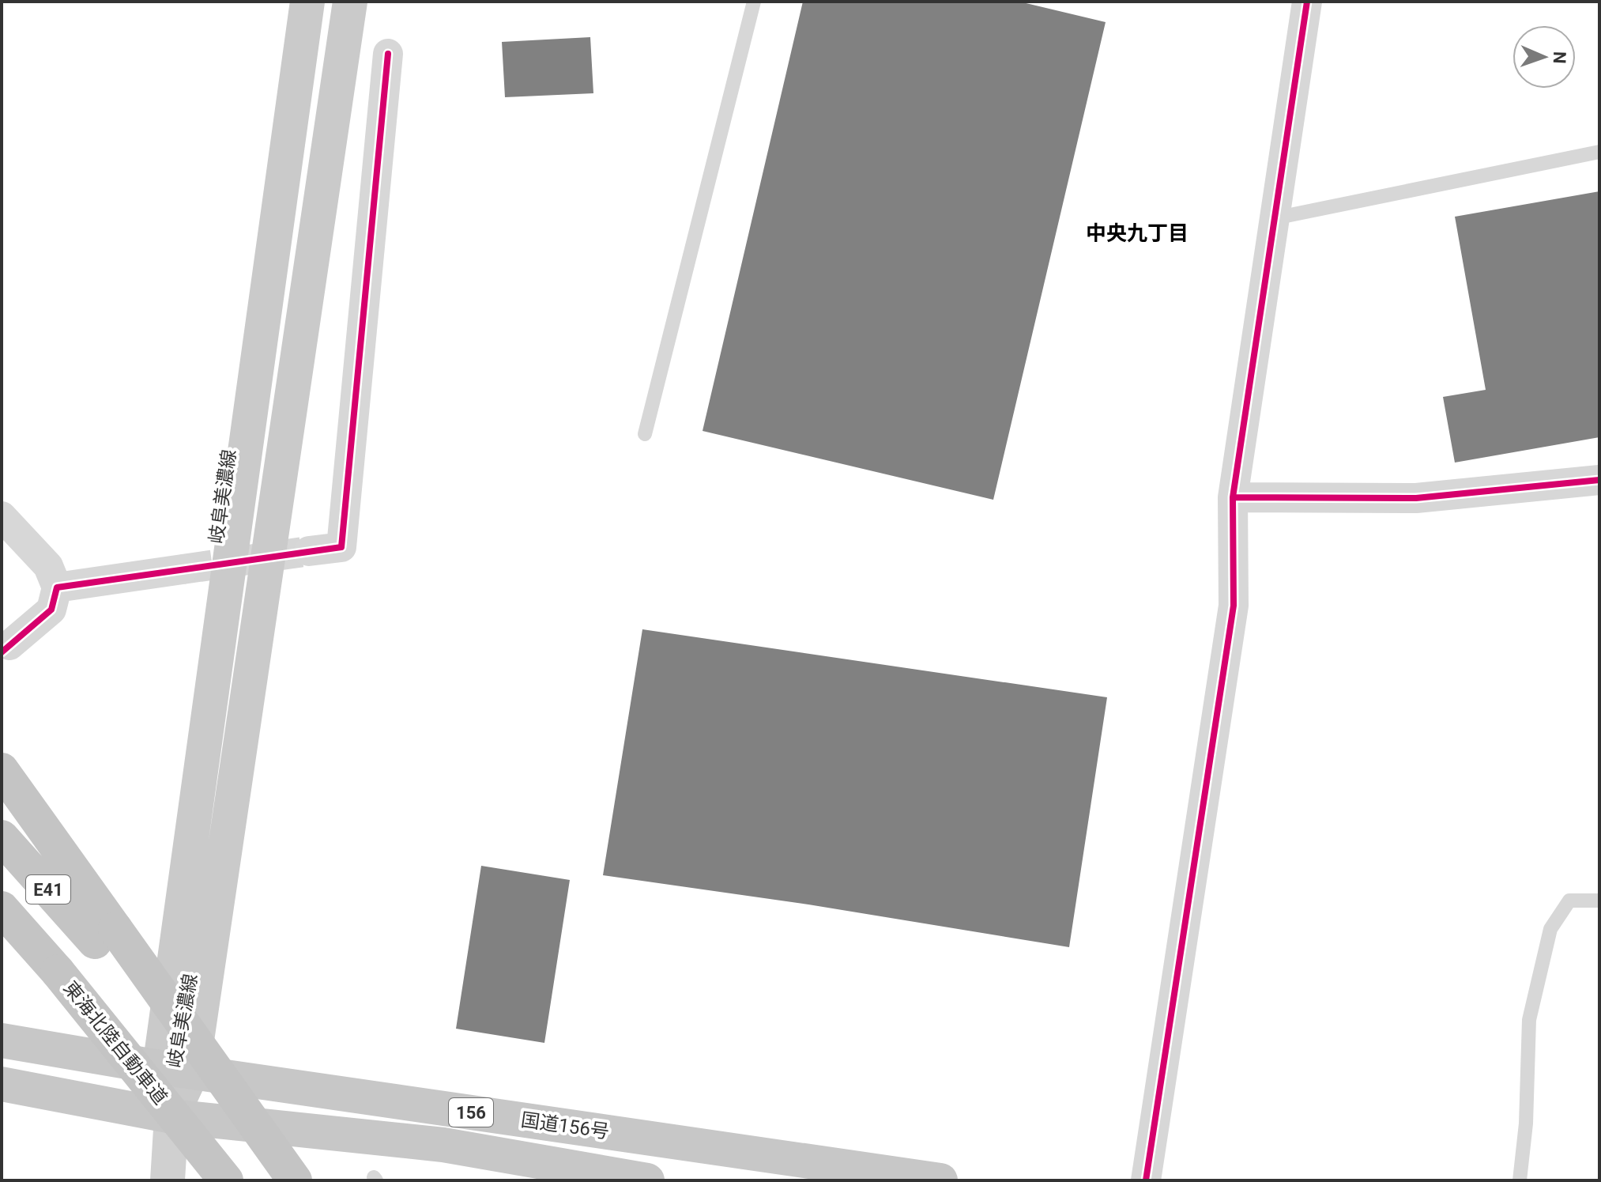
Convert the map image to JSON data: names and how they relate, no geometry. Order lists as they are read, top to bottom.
{
  "streets": {
    "highway": [
      "E41",
      "東海北陸自動車道",
      "156",
      "国道156号"
    ],
    "main road": ["岐阜美濃線"]
  },
  "crossings": [
    ["岐阜美濃線", "国道156号"]
  ],
  "districts": ["中央九丁目"],
  "north": "right"
}
